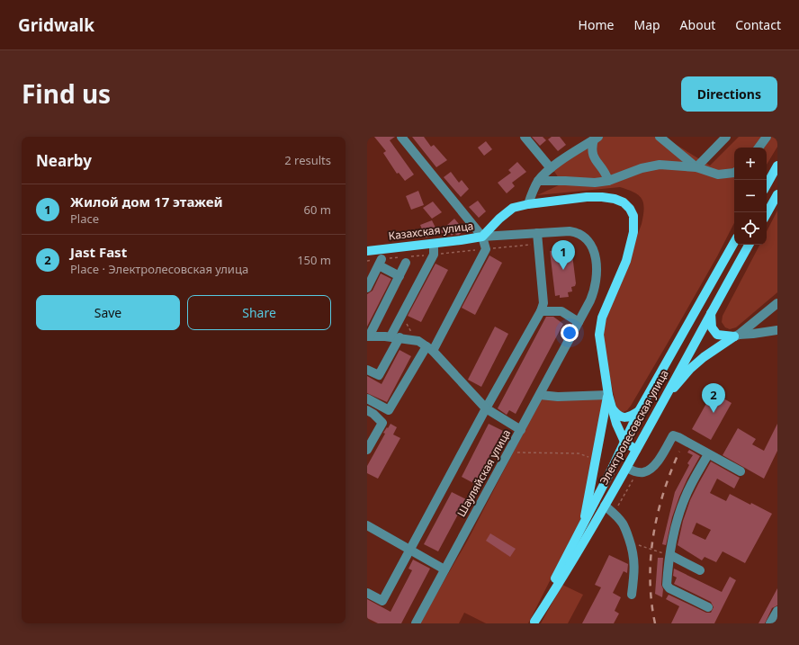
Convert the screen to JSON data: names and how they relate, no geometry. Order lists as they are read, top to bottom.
{
  "streets": {
    "main road": ["Казахская улица", "Электролесовская улица"],
    "street": ["Шауляйская улица"]
  },
  "crossings": [
    ["Казахская улица", "Шауляйская улица"]
  ],
  "page": {
    "header": "Gridwalk",
    "nav": [
      "Home",
      "Map",
      "About",
      "Contact"
    ],
    "title": "Find us",
    "buttons": [
      "Directions",
      ["Save", "Share"]
    ],
    "heading": ["Nearby", "2 results"],
    "map_buttons": ["+", "−"],
    "list": [
      {
        "mark": "1",
        "name": "Жилой дом 17 этажей",
        "note": "Place",
        "value": "60 m"
      },
      {
        "mark": "2",
        "name": "Jast Fast",
        "note": "Place · Электролесовская улица",
        "value": "150 m"
      }
    ],
    "pins": ["1", "2"]
  }
}
